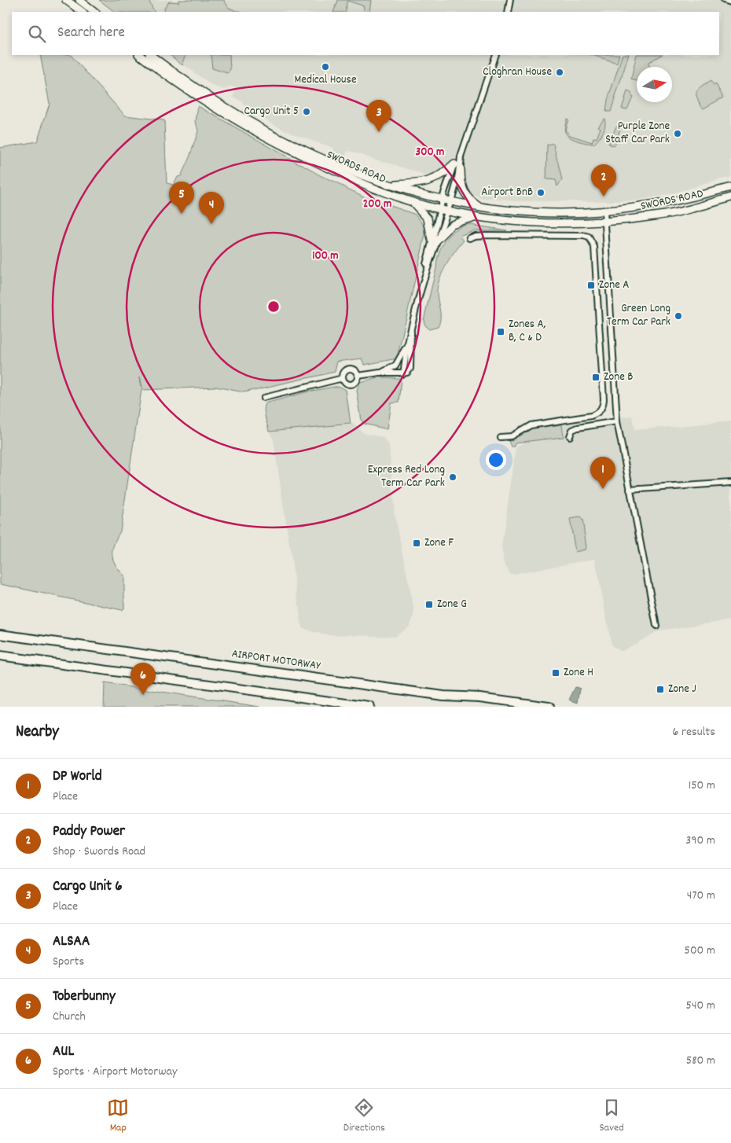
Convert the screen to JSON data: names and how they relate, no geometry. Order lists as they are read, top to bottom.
{
  "streets": {
    "highway": ["AIRPORT MOTORWAY"],
    "main road": ["SWORDS ROAD"]
  },
  "places": {
    "other": [
      "Medical House",
      "Cloghran House",
      "Cargo Unit 5",
      "Purple Zone Staff Car Park",
      "Airport BnB",
      "Green Long Term Car Park",
      "Express Red Long Term Car Park"
    ],
    "transit": [
      "Zone A",
      "Zones A, B, C & D",
      "Zone B",
      "Zone F",
      "Zone G",
      "Zone H",
      "Zone J"
    ]
  },
  "north": "right",
  "page": {
    "search": "Search here",
    "pins": [
      "3",
      "2",
      "5",
      "4",
      "1",
      "6"
    ],
    "heading": ["Nearby", "6 results"],
    "list": [
      {
        "mark": "1",
        "name": "DP World",
        "note": "Place",
        "value": "150 m"
      },
      {
        "mark": "2",
        "name": "Paddy Power",
        "note": "Shop · Swords Road",
        "value": "390 m"
      },
      {
        "mark": "3",
        "name": "Cargo Unit 6",
        "note": "Place",
        "value": "470 m"
      },
      {
        "mark": "4",
        "name": "ALSAA",
        "note": "Sports",
        "value": "500 m"
      },
      {
        "mark": "5",
        "name": "Toberbunny",
        "note": "Church",
        "value": "540 m"
      },
      {
        "mark": "6",
        "name": "AUL",
        "note": "Sports · Airport Motorway",
        "value": "580 m"
      }
    ],
    "nav": ["Map", "Directions", "Saved"]
  },
  "rings": ["300 m", "200 m", "100 m"]
}
